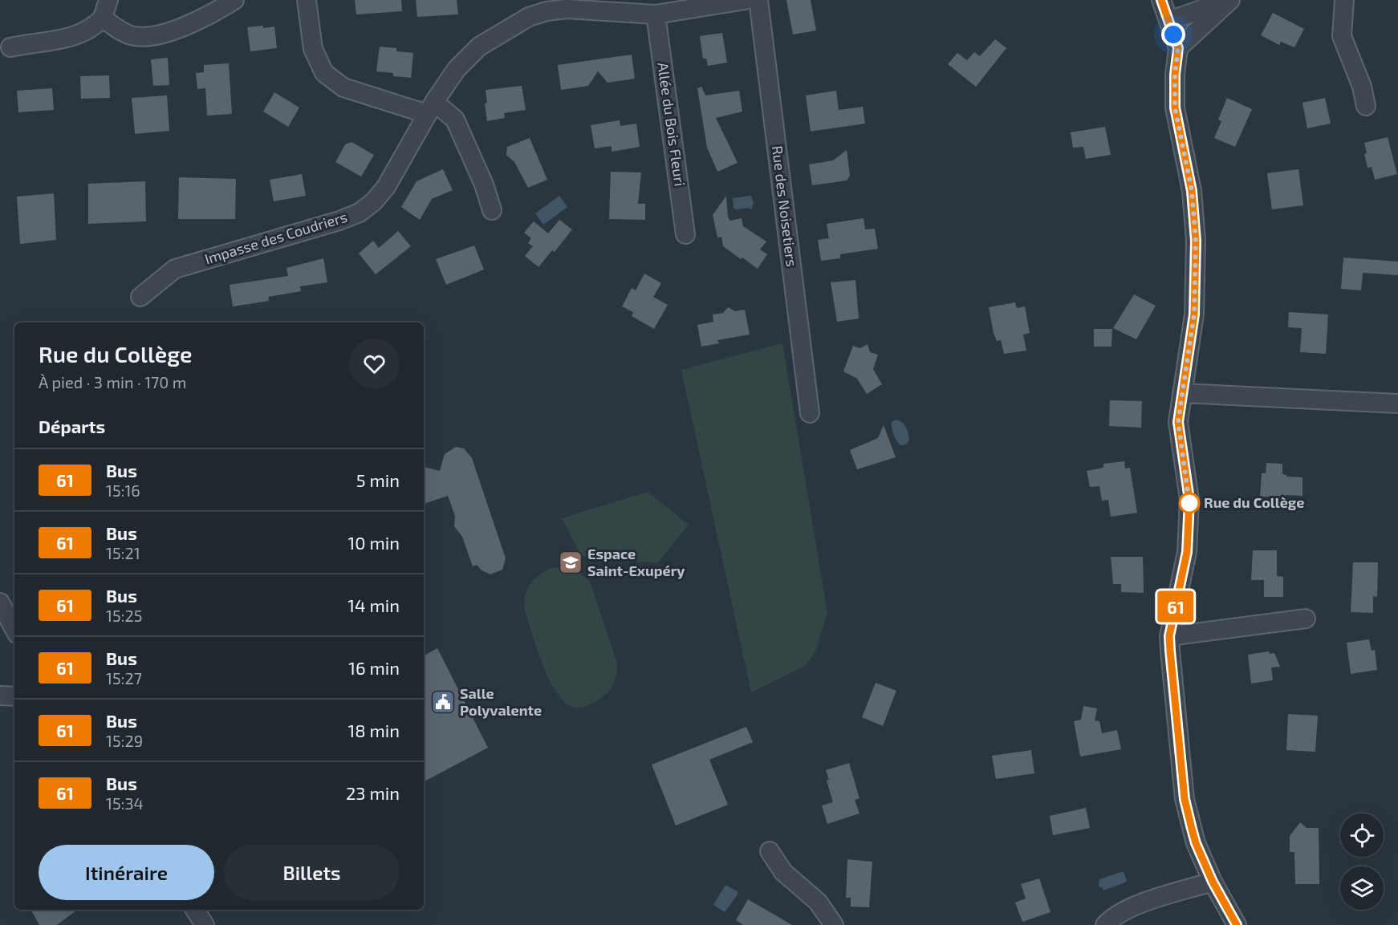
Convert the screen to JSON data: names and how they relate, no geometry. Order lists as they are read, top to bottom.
{
  "streets": {
    "street": ["Allée du Bois Fleuri", "Rue des Noisetiers", "Impasse des Coudriers"]
  },
  "crossings": [
    ["Allée du Bois Fleuri", "Impasse des Coudriers"]
  ],
  "places": {
    "other": ["Rue du Collège"],
    "school or university": ["Espace Saint-Exupéry"],
    "public building": ["Salle Polyvalente"]
  },
  "lines": ["bus line 61"],
  "page": {
    "on_map": "61",
    "heading": [
      ["Rue du Collège", "À pied · 3 min · 170 m"],
      "Départs"
    ],
    "list": [
      {
        "mark": "61",
        "name": "Bus",
        "note": "15:16",
        "value": "5 min"
      },
      {
        "mark": "61",
        "name": "Bus",
        "note": "15:21",
        "value": "10 min"
      },
      {
        "mark": "61",
        "name": "Bus",
        "note": "15:25",
        "value": "14 min"
      },
      {
        "mark": "61",
        "name": "Bus",
        "note": "15:27",
        "value": "16 min"
      },
      {
        "mark": "61",
        "name": "Bus",
        "note": "15:29",
        "value": "18 min"
      },
      {
        "mark": "61",
        "name": "Bus",
        "note": "15:34",
        "value": "23 min"
      }
    ],
    "buttons": ["Itinéraire", "Billets"]
  }
}
